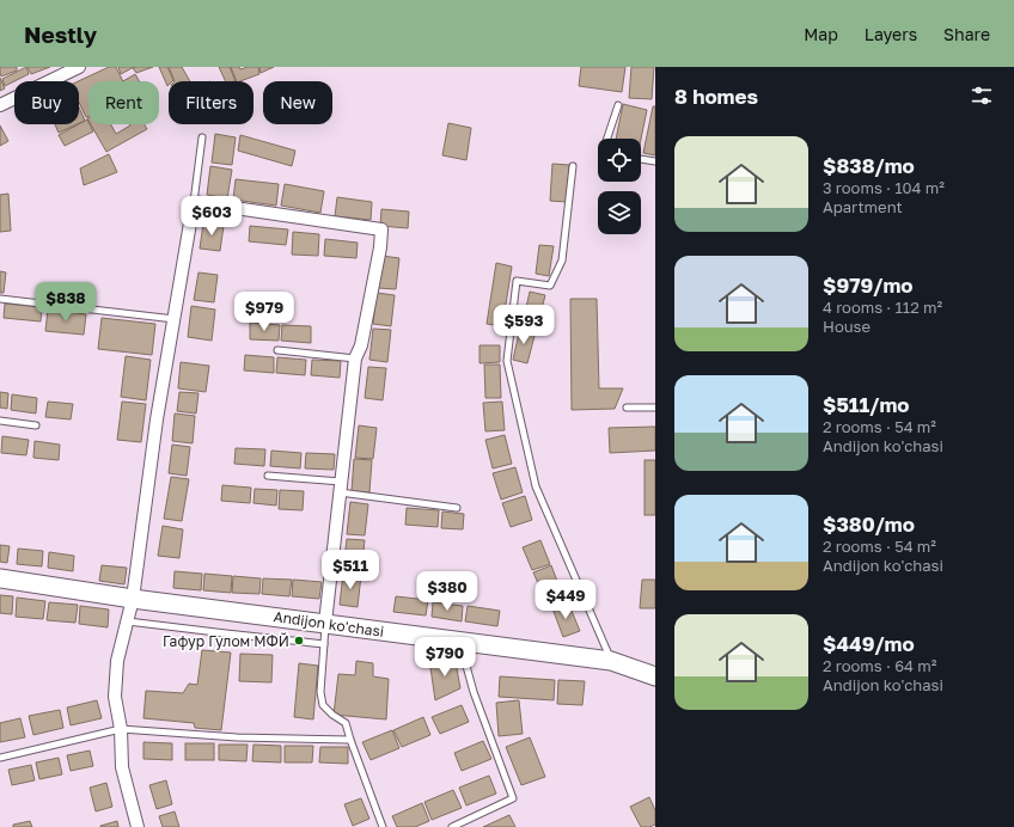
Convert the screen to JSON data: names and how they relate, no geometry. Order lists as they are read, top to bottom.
{
  "streets": {
    "street": ["Andijon ko'chasi"]
  },
  "places": ["Гафур Гулом МФЙ"],
  "page": {
    "header": "Nestly",
    "nav": ["Map", "Layers", "Share"],
    "heading": "8 homes",
    "chip": [
      "Buy",
      "Rent",
      "Filters",
      "New"
    ],
    "list": [
      {
        "name": "$838/mo",
        "note": "3 rooms · 104 m² · Apartment"
      },
      {
        "name": "$979/mo",
        "note": "4 rooms · 112 m² · House"
      },
      {
        "name": "$511/mo",
        "note": "2 rooms · 54 m² · Andijon ko'chasi"
      },
      {
        "name": "$380/mo",
        "note": "2 rooms · 54 m² · Andijon ko'chasi"
      },
      {
        "name": "$449/mo",
        "note": "2 rooms · 64 m² · Andijon ko'chasi"
      }
    ],
    "price": [
      "$603",
      "$838",
      "$979",
      "$593",
      "$511",
      "$380",
      "$449",
      "$790"
    ]
  }
}
